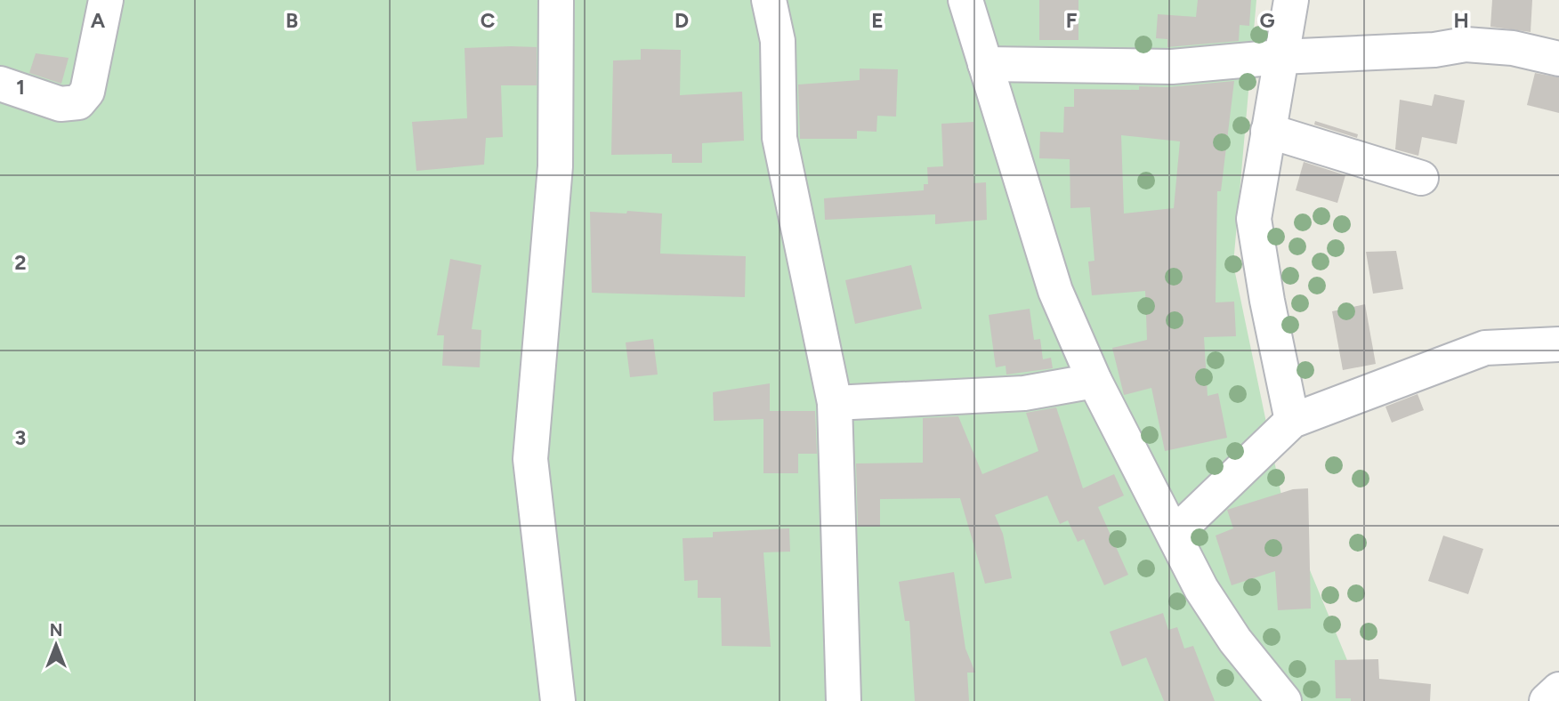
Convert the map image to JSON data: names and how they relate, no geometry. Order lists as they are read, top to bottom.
{
  "north": "top",
  "grid": {
    "columns": [
      "A",
      "B",
      "C",
      "D",
      "E",
      "F",
      "G",
      "H"
    ],
    "rows": ["1", "2", "3"]
  }
}
